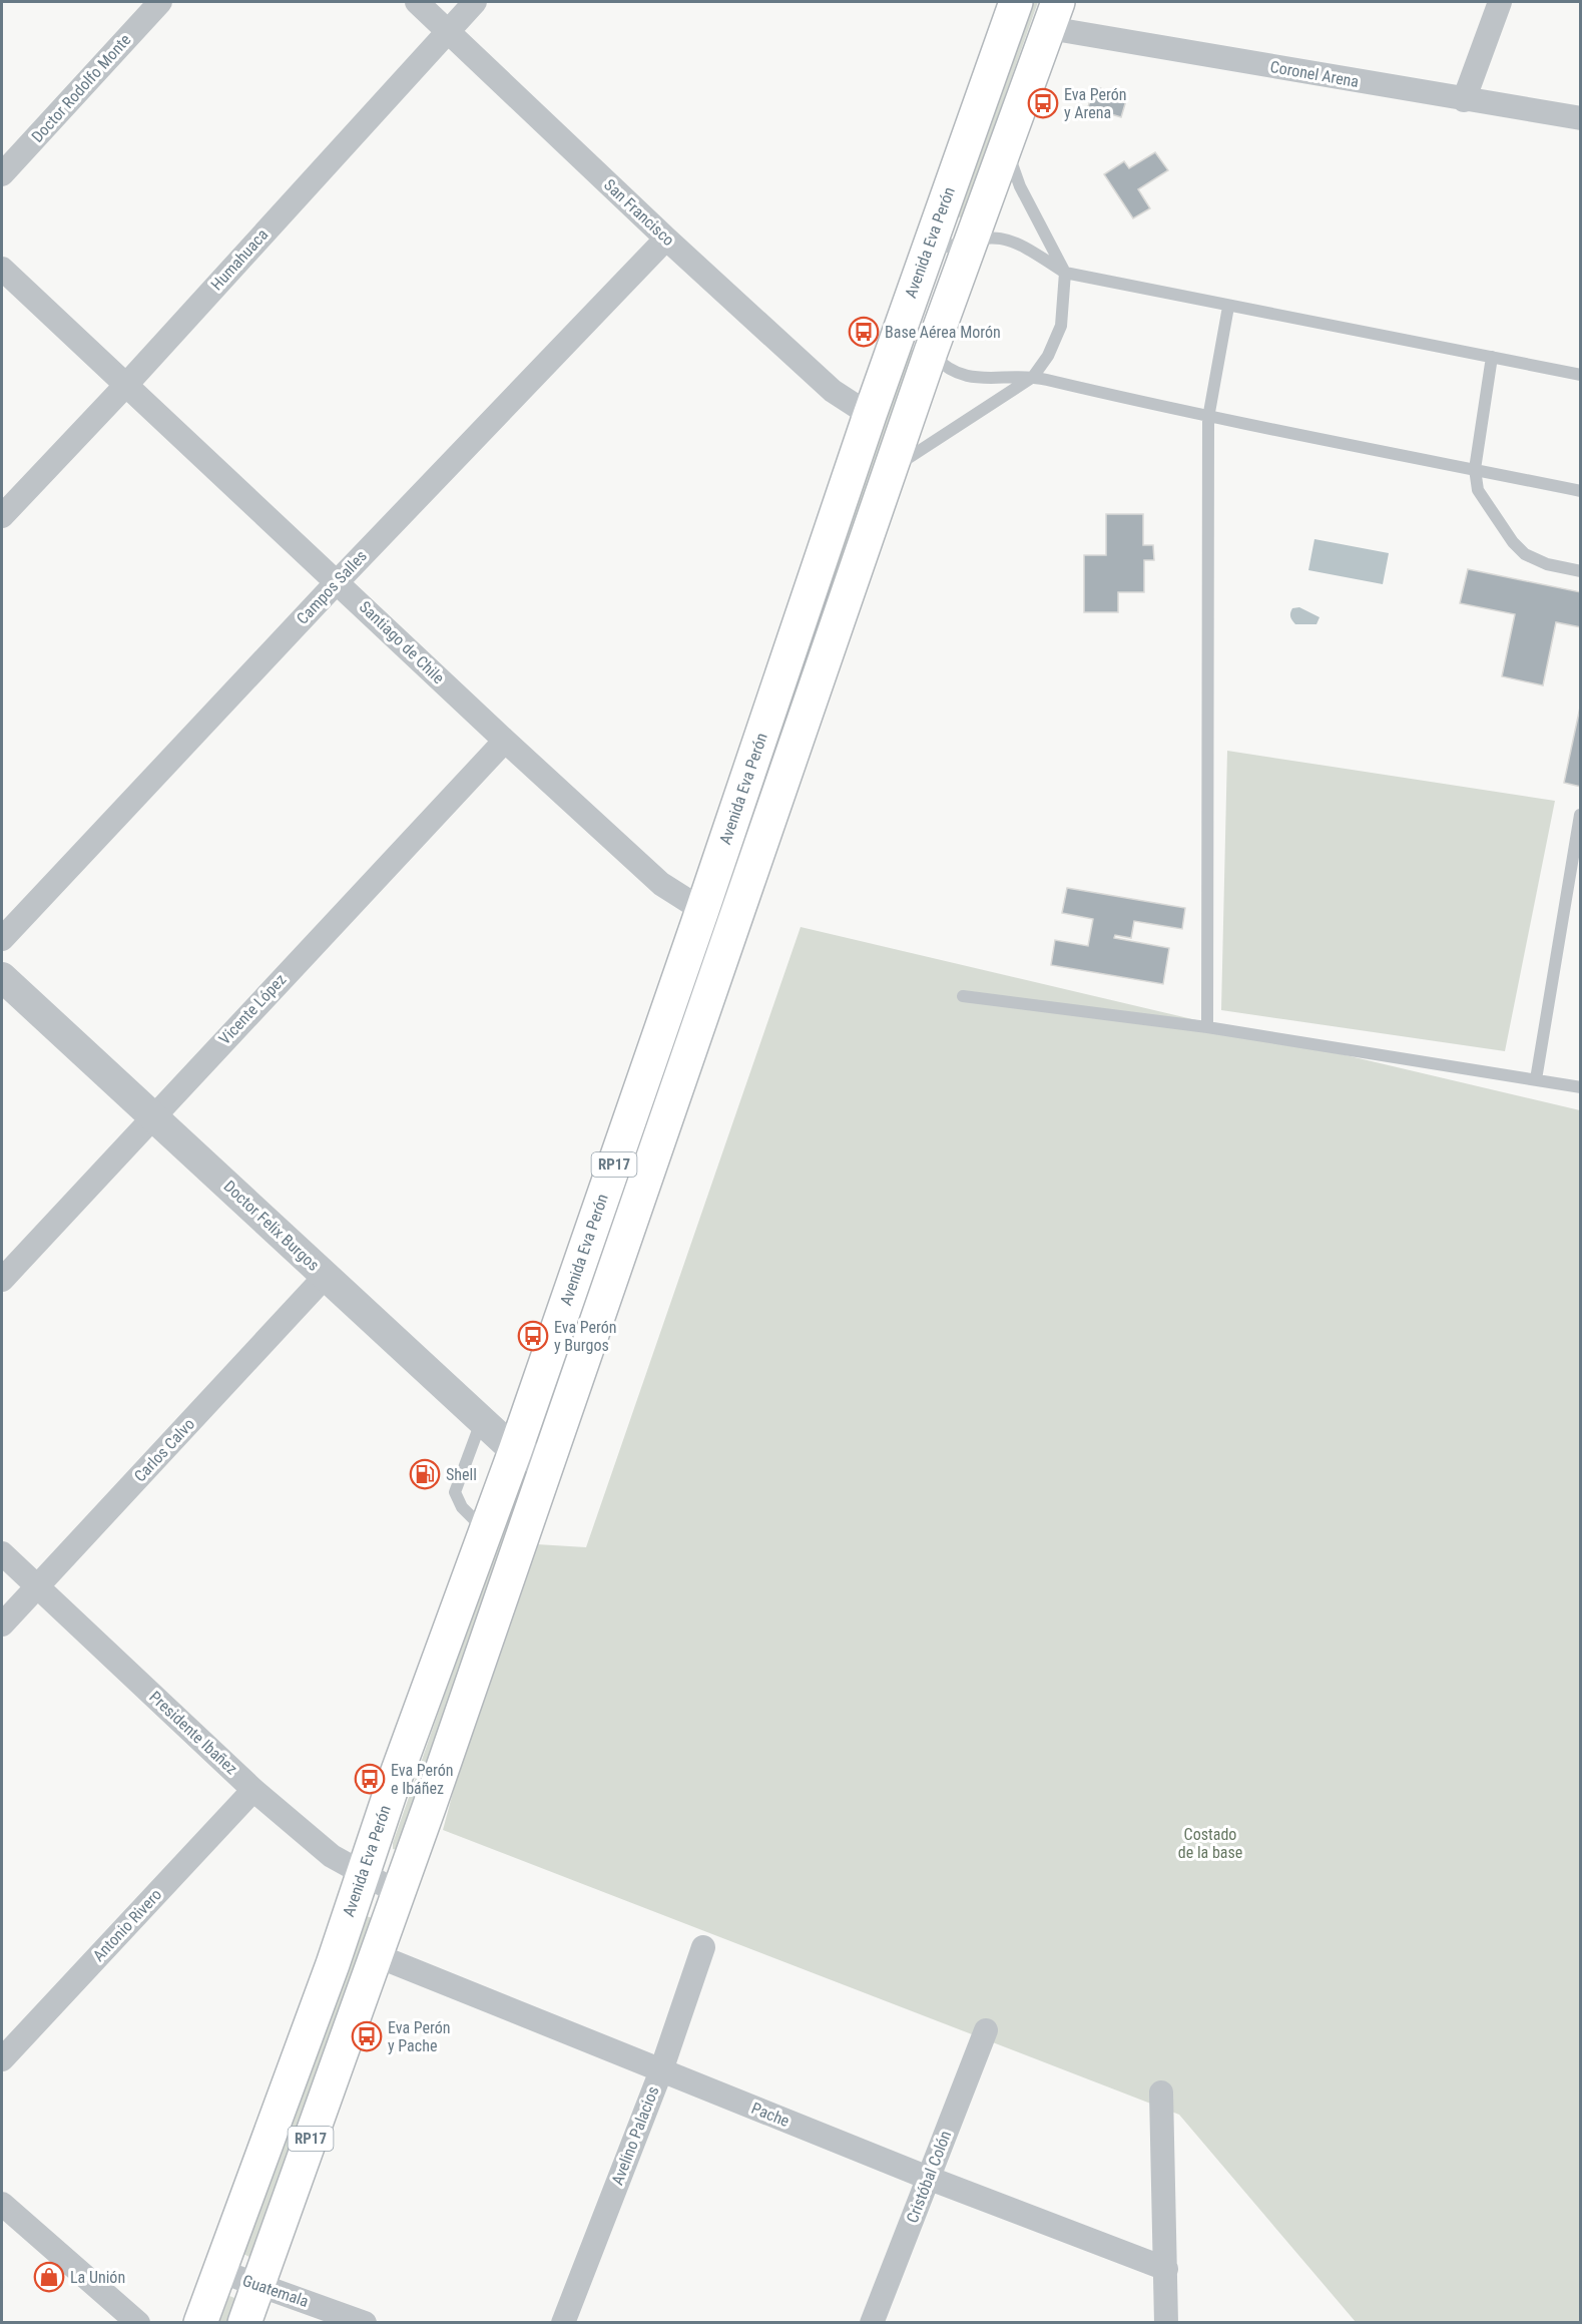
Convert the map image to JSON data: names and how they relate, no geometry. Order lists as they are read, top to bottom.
{
  "streets": {
    "main road": ["Avenida Eva Perón", "RP17"],
    "street": [
      "Coronel Arena",
      "Doctor Rodolfo Monte",
      "San Francisco",
      "Humahuaca",
      "Campos Salles",
      "Santiago de Chile",
      "Vicente López",
      "Doctor Felix Burgos",
      "Carlos Calvo",
      "Presidente Ibañez",
      "Antonio Rivero",
      "Pache",
      "Avelino Palacios",
      "Cristóbal Colón",
      "Guatemala"
    ]
  },
  "crossings": [
    ["Coronel Arena", "Avenida Eva Perón"],
    ["San Francisco", "Avenida Eva Perón"],
    ["San Francisco", "Humahuaca"],
    ["San Francisco", "Campos Salles"],
    ["Avenida Eva Perón", "Santiago de Chile"],
    ["Avenida Eva Perón", "Doctor Felix Burgos"],
    ["Avenida Eva Perón", "Presidente Ibañez"],
    ["Avenida Eva Perón", "Pache"],
    ["Avenida Eva Perón", "Guatemala"],
    ["Humahuaca", "Santiago de Chile"],
    ["Campos Salles", "Santiago de Chile"],
    ["Santiago de Chile", "Vicente López"],
    ["Vicente López", "Doctor Felix Burgos"],
    ["Doctor Felix Burgos", "Carlos Calvo"],
    ["Carlos Calvo", "Presidente Ibañez"],
    ["Presidente Ibañez", "Antonio Rivero"],
    ["Pache", "Avelino Palacios"],
    ["Pache", "Cristóbal Colón"]
  ],
  "parks": ["Costado de la base"],
  "places": {
    "bus stop": [
      "Eva Perón y Arena",
      "Base Aérea Morón",
      "Eva Perón y Burgos",
      "Eva Perón e Ibáñez",
      "Eva Perón y Pache"
    ],
    "fuel station": ["Shell"],
    "shop": ["La Unión"]
  }
}
